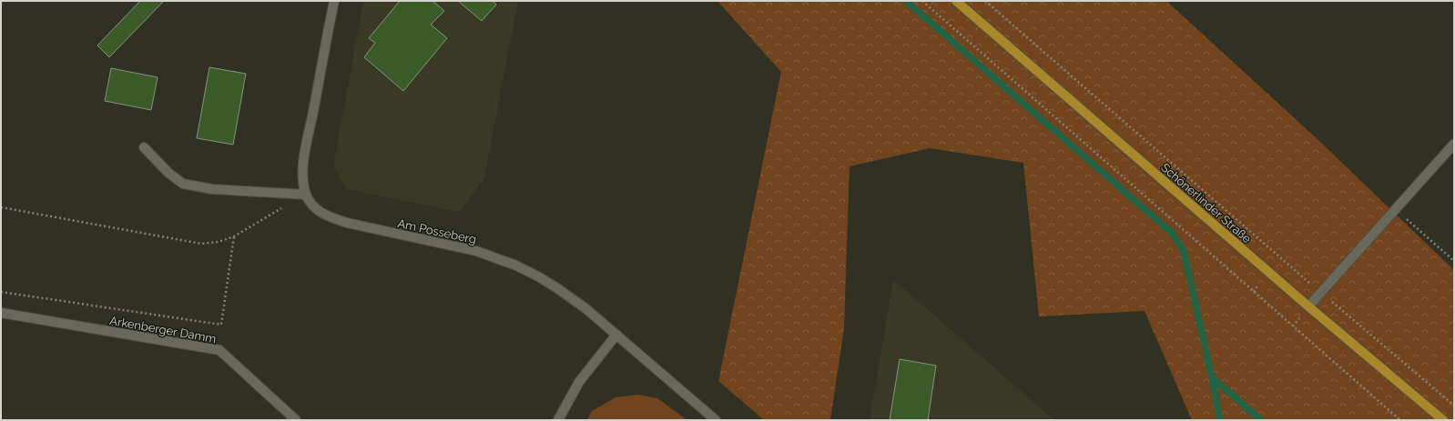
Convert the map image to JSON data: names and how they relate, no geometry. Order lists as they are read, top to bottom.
{
  "streets": {
    "main road": ["Schönerlinder Straße"],
    "street": ["Am Posseberg", "Arkenberger Damm"]
  }
}
